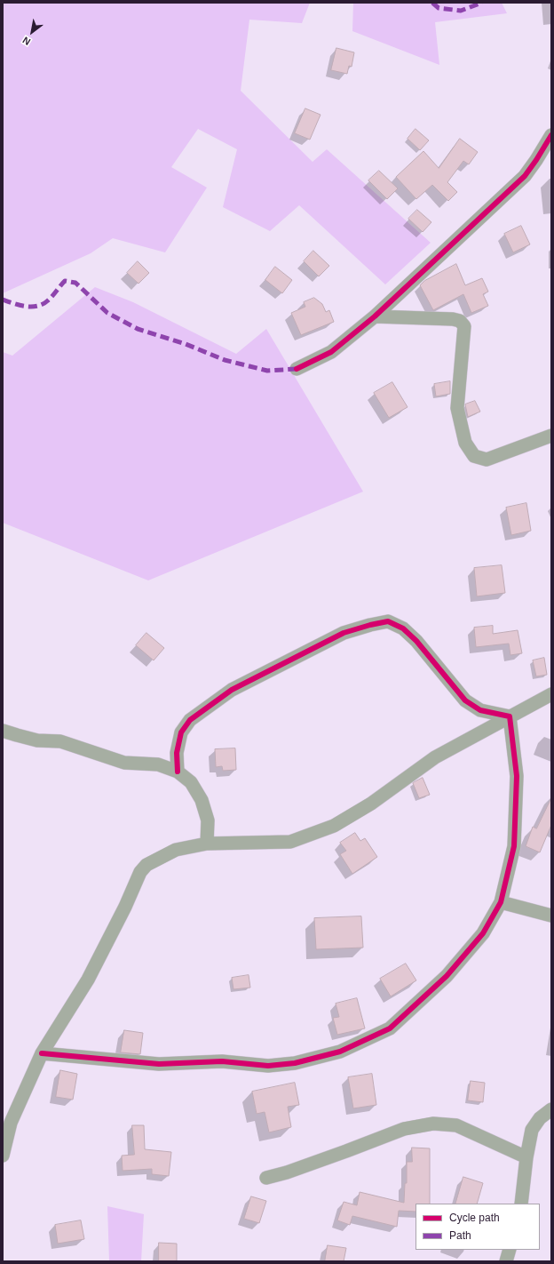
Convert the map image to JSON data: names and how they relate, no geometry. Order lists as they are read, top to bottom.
{
  "legend": ["Cycle path", "Path"],
  "north": "bottom left"
}
